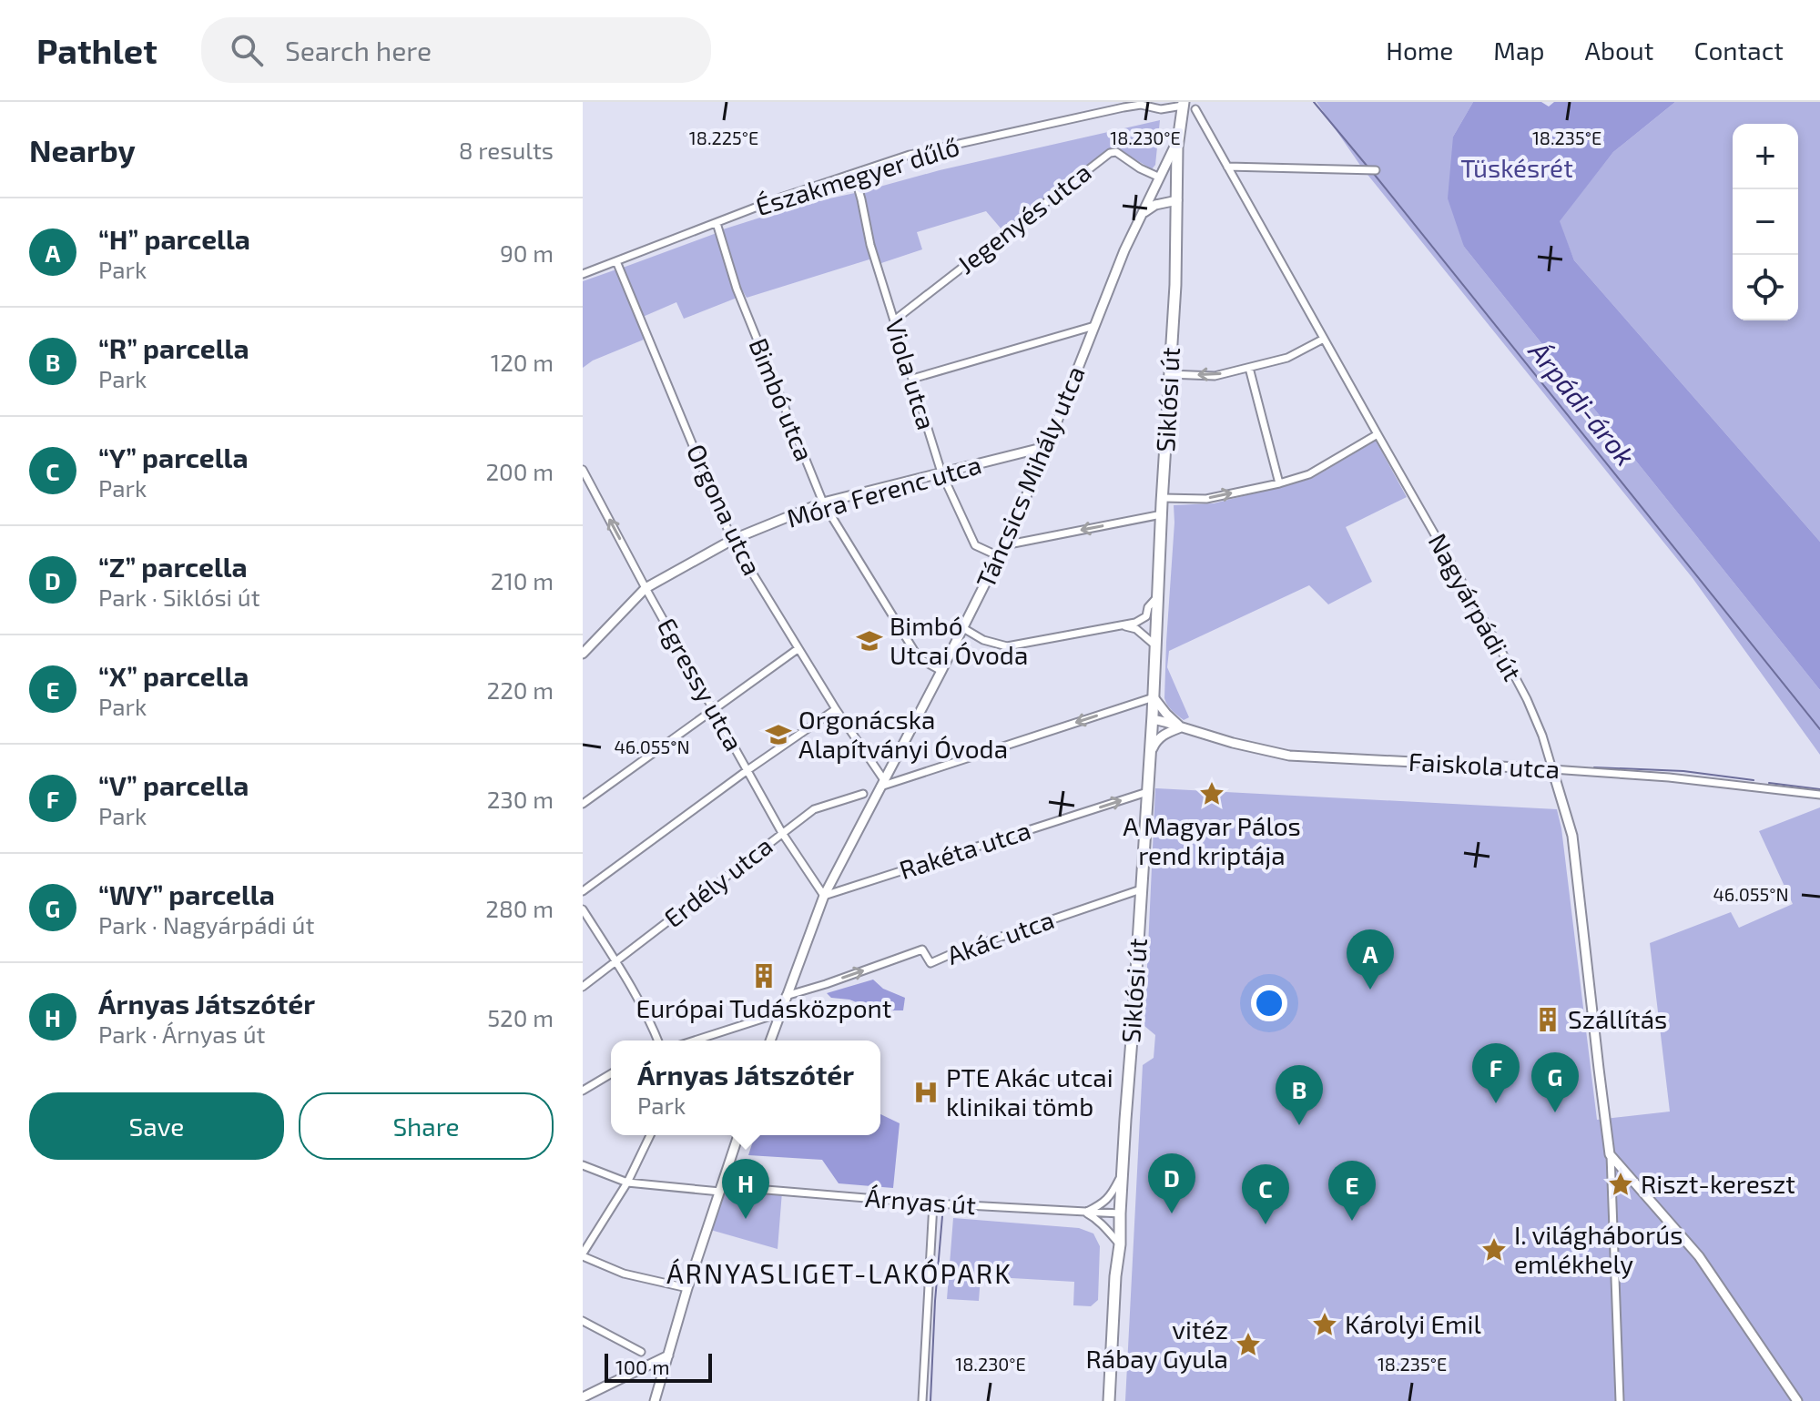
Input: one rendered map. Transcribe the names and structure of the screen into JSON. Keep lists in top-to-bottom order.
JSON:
{
  "streets": {
    "main road": ["Siklósi út"],
    "street": [
      "Északmegyer dűlő",
      "Jegenyés utca",
      "Viola utca",
      "Bimbó utca",
      "Táncsics Mihály utca",
      "Móra Ferenc utca",
      "Orgona utca",
      "Nagyárpádi út",
      "Egressy utca",
      "Faiskola utca",
      "Rakéta utca",
      "Erdély utca",
      "Akác utca",
      "Árnyas út"
    ]
  },
  "crossings": [
    ["Északmegyer dűlő", "Viola utca"],
    ["Északmegyer dűlő", "Bimbó utca"],
    ["Északmegyer dűlő", "Siklósi út"],
    ["Északmegyer dűlő", "Orgona utca"],
    ["Északmegyer dűlő", "Nagyárpádi út"],
    ["Jegenyés utca", "Viola utca"],
    ["Jegenyés utca", "Táncsics Mihály utca"],
    ["Viola utca", "Táncsics Mihály utca"],
    ["Viola utca", "Móra Ferenc utca"],
    ["Bimbó utca", "Táncsics Mihály utca"],
    ["Bimbó utca", "Móra Ferenc utca"],
    ["Siklósi út", "Táncsics Mihály utca"],
    ["Siklósi út", "Nagyárpádi út"],
    ["Siklósi út", "Faiskola utca"],
    ["Siklósi út", "Rakéta utca"],
    ["Siklósi út", "Akác utca"],
    ["Siklósi út", "Árnyas út"],
    ["Táncsics Mihály utca", "Móra Ferenc utca"],
    ["Táncsics Mihály utca", "Orgona utca"],
    ["Táncsics Mihály utca", "Egressy utca"],
    ["Táncsics Mihály utca", "Rakéta utca"],
    ["Táncsics Mihály utca", "Akác utca"],
    ["Móra Ferenc utca", "Orgona utca"],
    ["Móra Ferenc utca", "Egressy utca"],
    ["Nagyárpádi út", "Faiskola utca"],
    ["Egressy utca", "Rakéta utca"],
    ["Egressy utca", "Erdély utca"]
  ],
  "one_way": ["Rakéta utca", "Akác utca"],
  "districts": ["ÁRNYASLIGET-LAKÓPARK"],
  "water": ["Árpádi-árok"],
  "parks": ["Tüskésrét"],
  "places": {
    "school or university": ["Bimbó Utcai Óvoda", "Orgonácska Alapítványi Óvoda"],
    "place": [
      "A Magyar Pálos rend kriptája",
      "Riszt-kereszt",
      "I. világháborús emlékhely",
      "Károlyi Emil",
      "vitéz Rábay Gyula"
    ],
    "building": ["Európai Tudásközpont", "Szállítás"],
    "hospital": ["PTE Akác utcai klinikai tömb"]
  },
  "scale_bar": "100 m",
  "page": {
    "header": "Pathlet",
    "search": "Search here",
    "nav": [
      "Home",
      "Map",
      "About",
      "Contact"
    ],
    "heading": ["Nearby", "8 results"],
    "map_buttons": ["+", "−"],
    "list": [
      {
        "mark": "A",
        "name": "“H” parcella",
        "note": "Park",
        "value": "90 m"
      },
      {
        "mark": "B",
        "name": "“R” parcella",
        "note": "Park",
        "value": "120 m"
      },
      {
        "mark": "C",
        "name": "“Y” parcella",
        "note": "Park",
        "value": "200 m"
      },
      {
        "mark": "D",
        "name": "“Z” parcella",
        "note": "Park · Siklósi út",
        "value": "210 m"
      },
      {
        "mark": "E",
        "name": "“X” parcella",
        "note": "Park",
        "value": "220 m"
      },
      {
        "mark": "F",
        "name": "“V” parcella",
        "note": "Park",
        "value": "230 m"
      },
      {
        "mark": "G",
        "name": "“WY” parcella",
        "note": "Park · Nagyárpádi út",
        "value": "280 m"
      },
      {
        "mark": "H",
        "name": "Árnyas Játszótér",
        "note": "Park · Árnyas út",
        "value": "520 m"
      }
    ],
    "pins": [
      "A",
      "F",
      "G",
      "B",
      "D",
      "H",
      "E",
      "C"
    ],
    "popup": ["Árnyas Játszótér", "Park"],
    "buttons": ["Save", "Share"],
    "scale": "100 m"
  },
  "coordinates": [
    "18.225°E",
    "18.230°E",
    "18.235°E",
    "46.055°N"
  ]
}
